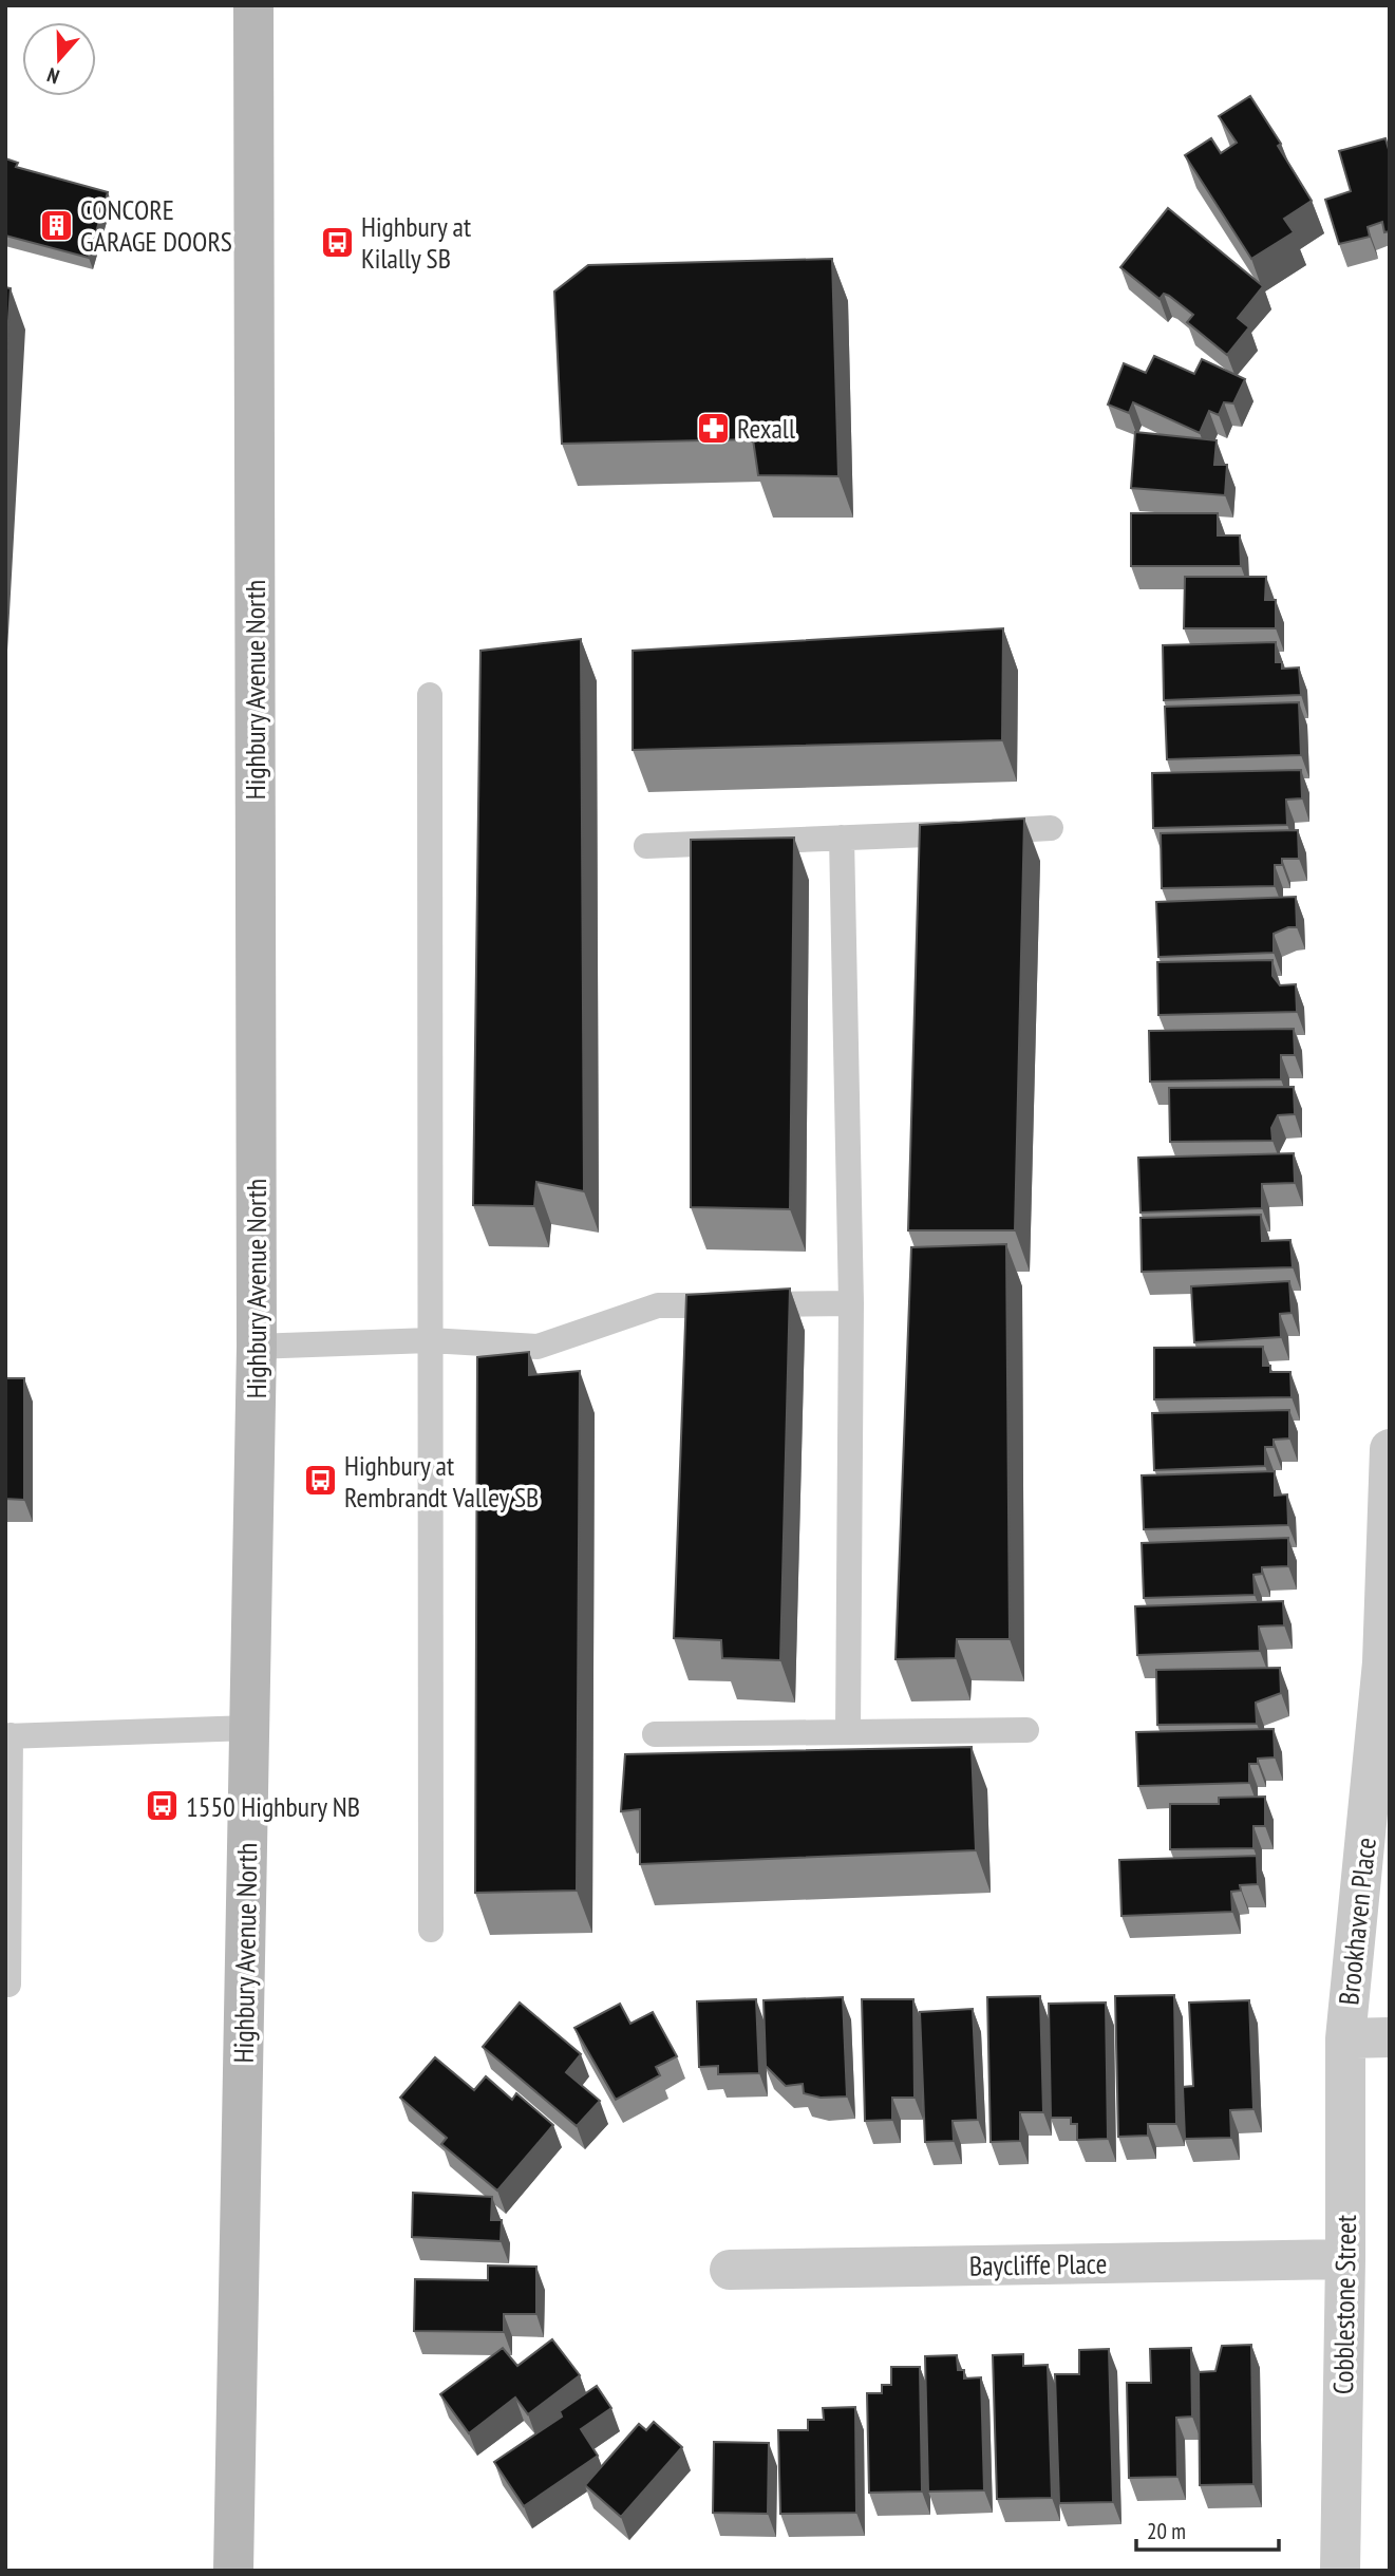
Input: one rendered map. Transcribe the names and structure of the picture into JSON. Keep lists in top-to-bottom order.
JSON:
{
  "streets": {
    "main road": ["Highbury Avenue North"],
    "street": ["Brookhaven Place", "Baycliffe Place", "Cobblestone Street"]
  },
  "crossings": [
    ["Brookhaven Place", "Cobblestone Street"],
    ["Baycliffe Place", "Cobblestone Street"]
  ],
  "places": {
    "building": ["CONCORE GARAGE DOORS"],
    "bus stop": ["Highbury at Kilally SB", "Highbury at Rembrandt Valley SB", "1550 Highbury NB"],
    "pharmacy": ["Rexall"]
  },
  "scale_bar": "20 m",
  "north": "bottom"
}
